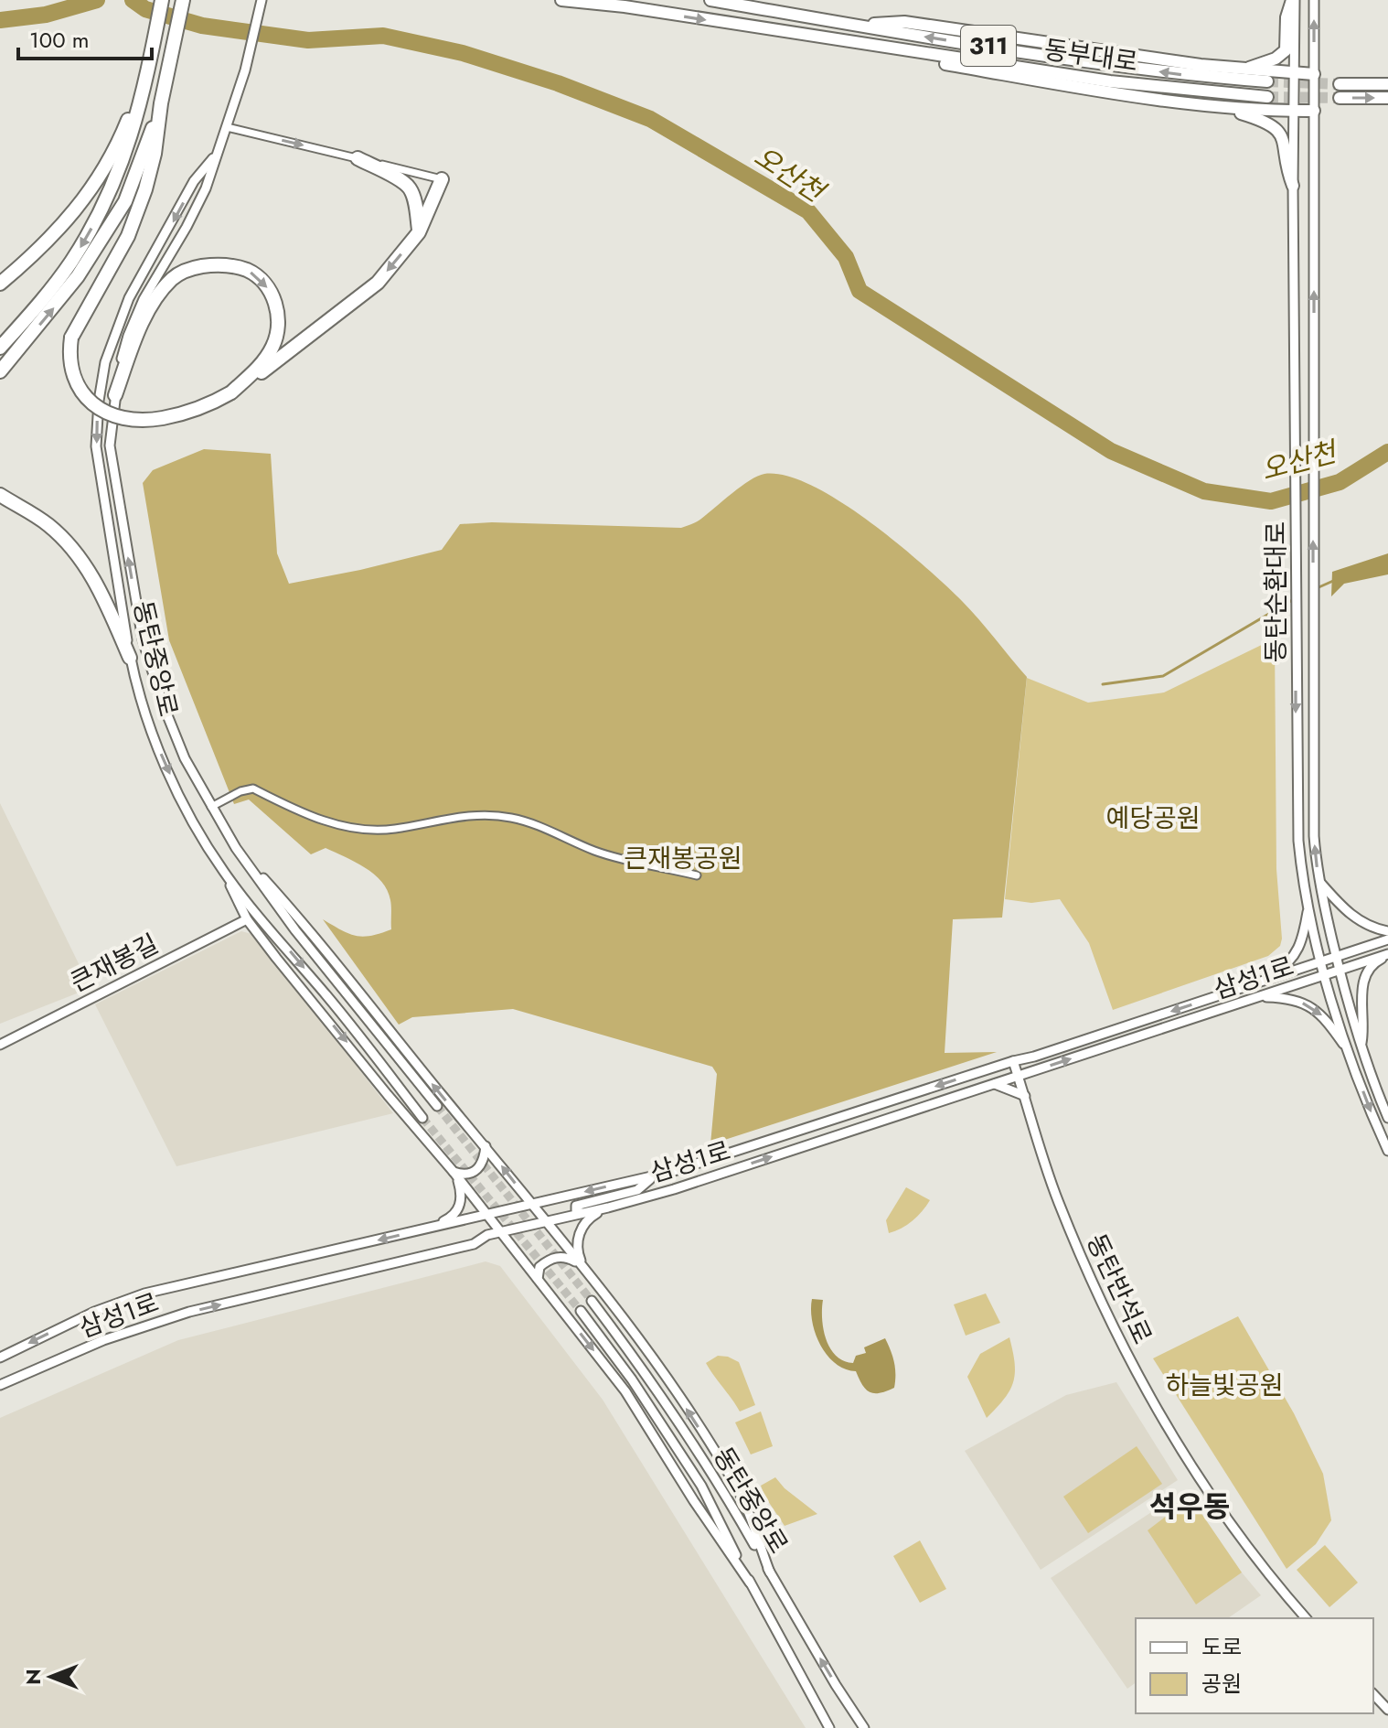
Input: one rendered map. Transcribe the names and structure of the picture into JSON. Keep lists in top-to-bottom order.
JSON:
{
  "streets": {
    "highway": ["311", "동부대로"],
    "street": [
      "동탄순환대로",
      "동탄중앙로",
      "큰재봉길",
      "삼성1로",
      "동탄반석로"
    ]
  },
  "crossings": [
    ["동탄순환대로", "삼성1로"],
    ["삼성1로", "동탄반석로"]
  ],
  "districts": ["석우동"],
  "water": ["오산천"],
  "parks": ["예당공원", "큰재봉공원", "하늘빛공원"],
  "legend": ["도로", "공원"],
  "scale_bar": "100 m",
  "north": "left"
}
